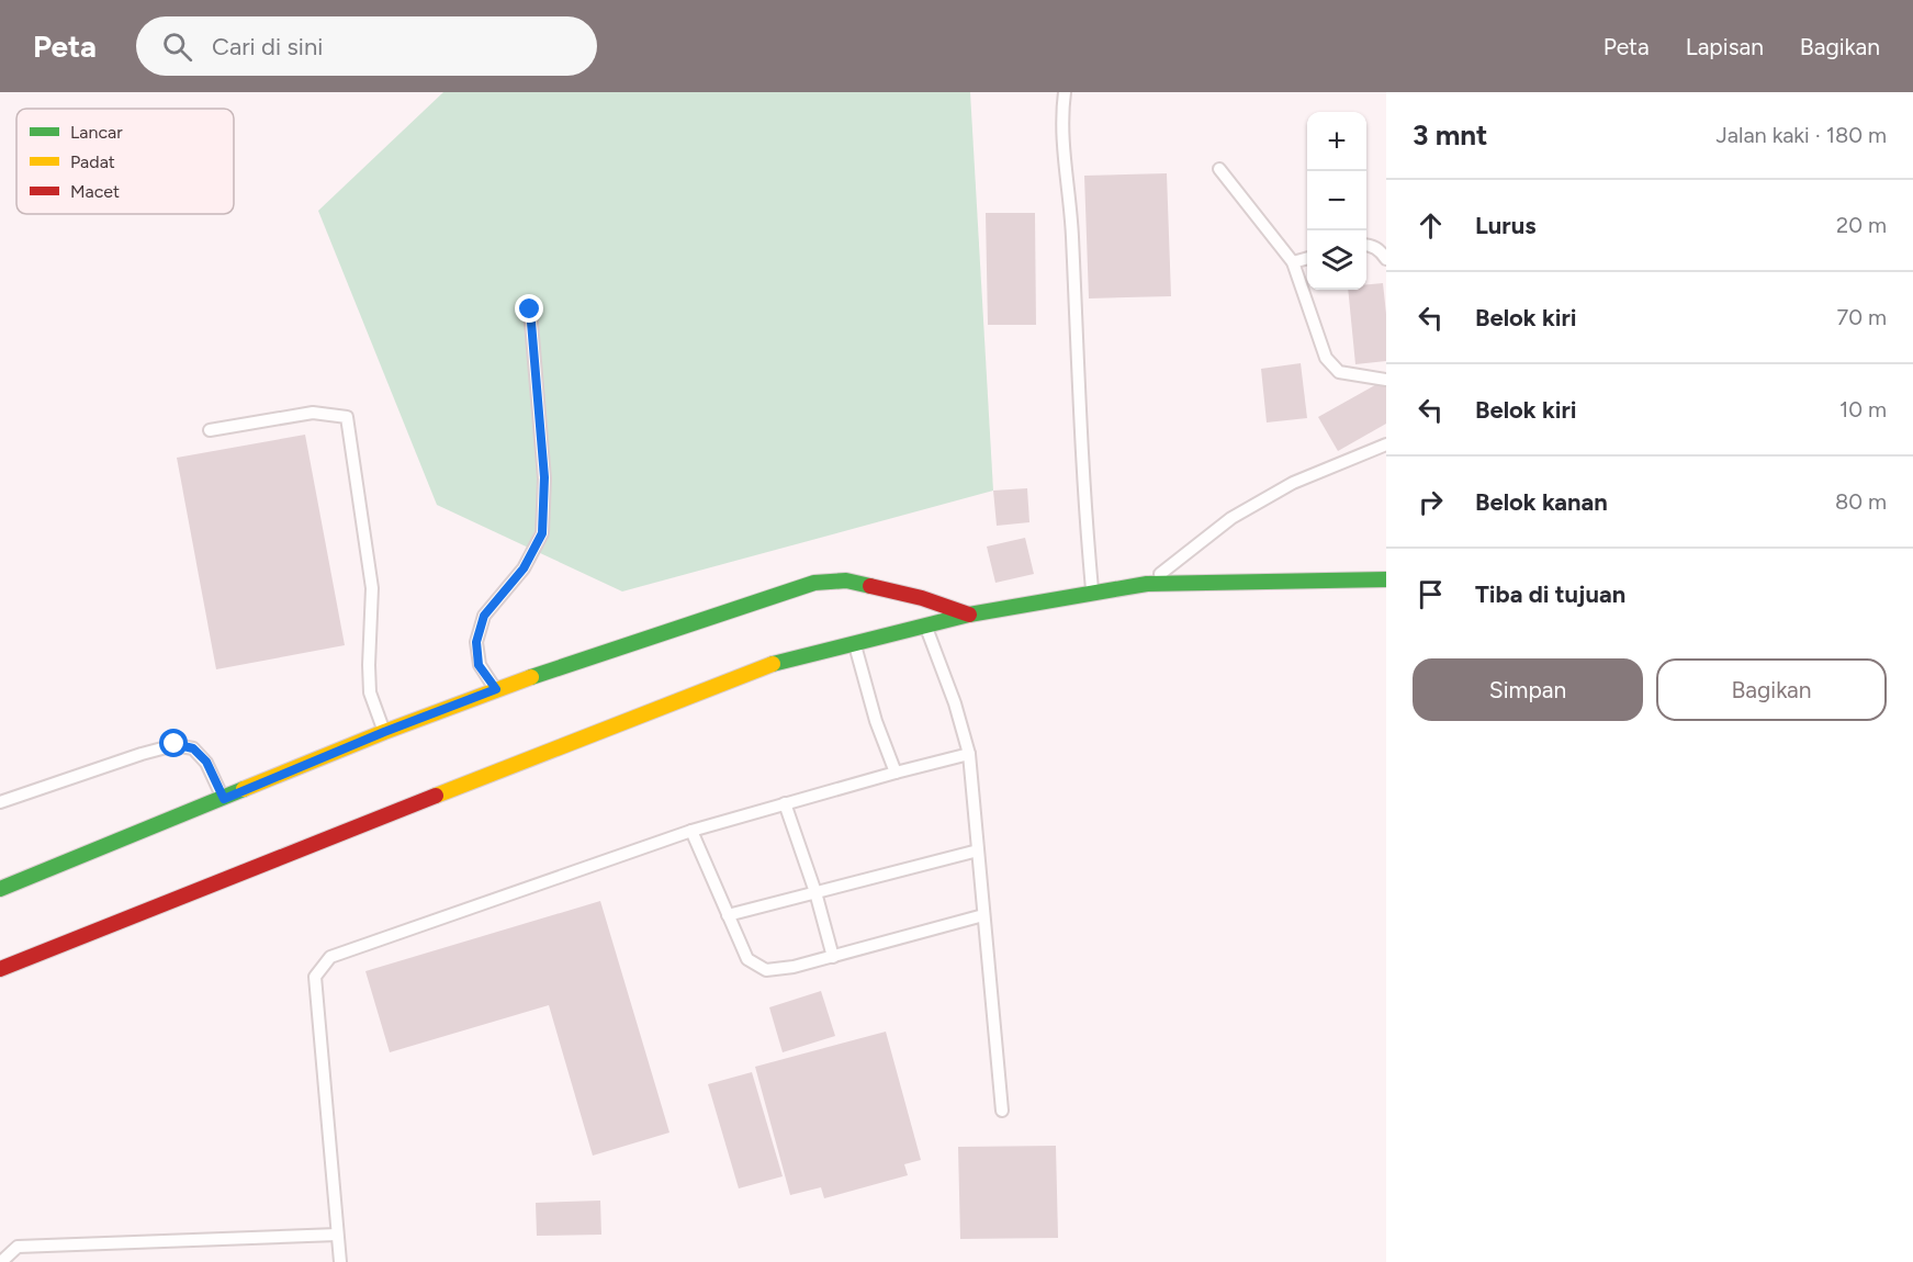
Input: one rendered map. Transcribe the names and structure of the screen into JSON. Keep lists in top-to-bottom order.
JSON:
{
  "legend": ["Lancar", "Padat", "Macet"],
  "page": {
    "header": "Peta",
    "search": "Cari di sini",
    "nav": ["Peta", "Lapisan", "Bagikan"],
    "heading": ["3 mnt", "Jalan kaki · 180 m"],
    "map_buttons": ["+", "−"],
    "list": [
      ["Lurus", "20 m"],
      ["Belok kiri", "70 m"],
      ["Belok kiri", "10 m"],
      ["Belok kanan", "80 m"],
      "Tiba di tujuan"
    ],
    "buttons": ["Simpan", "Bagikan"]
  }
}
